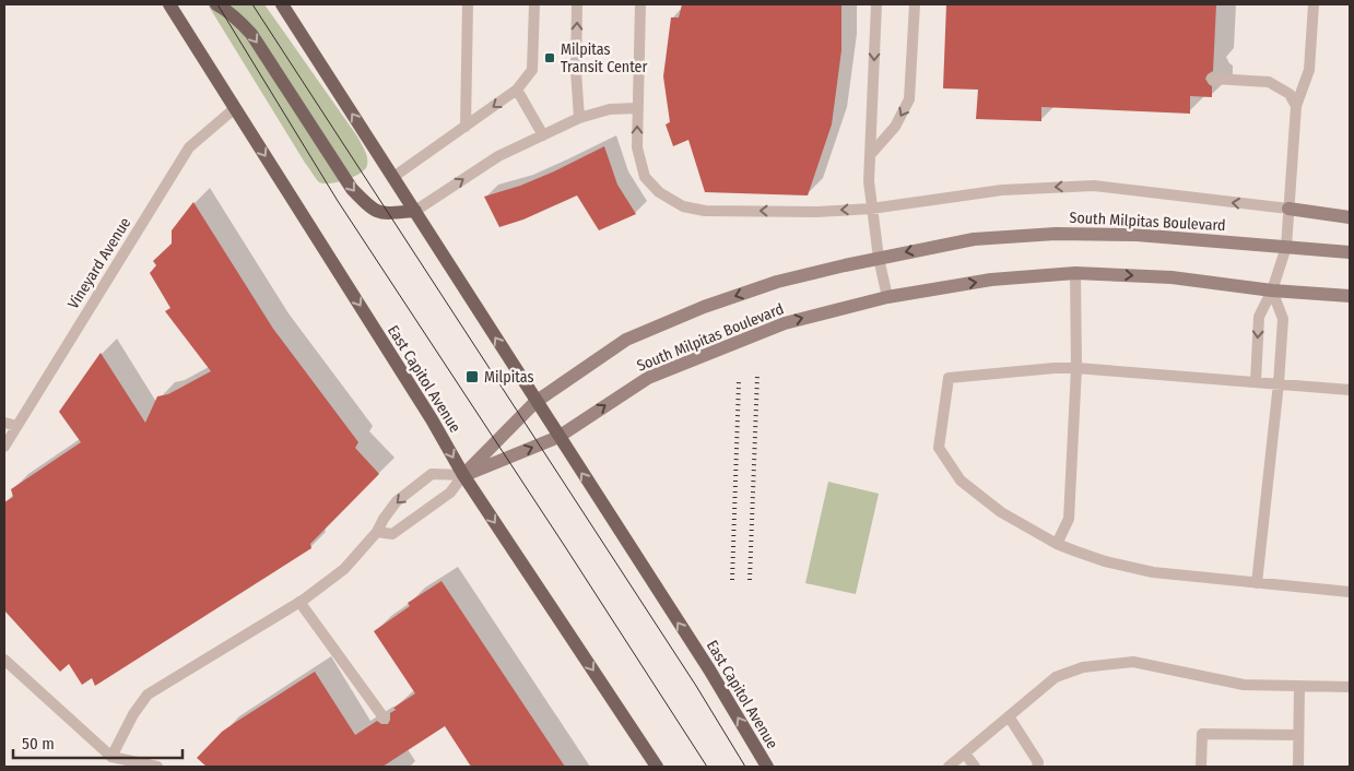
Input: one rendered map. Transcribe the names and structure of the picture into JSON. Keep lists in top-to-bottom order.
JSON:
{
  "streets": {
    "main road": ["East Capitol Avenue"],
    "street": ["South Milpitas Boulevard"],
    "lane": ["Vineyard Avenue"]
  },
  "crossings": [
    ["South Milpitas Boulevard", "East Capitol Avenue"],
    ["Vineyard Avenue", "East Capitol Avenue"]
  ],
  "places": {
    "transit": ["Milpitas Transit Center", "Milpitas"]
  },
  "scale_bar": "50 m"
}
